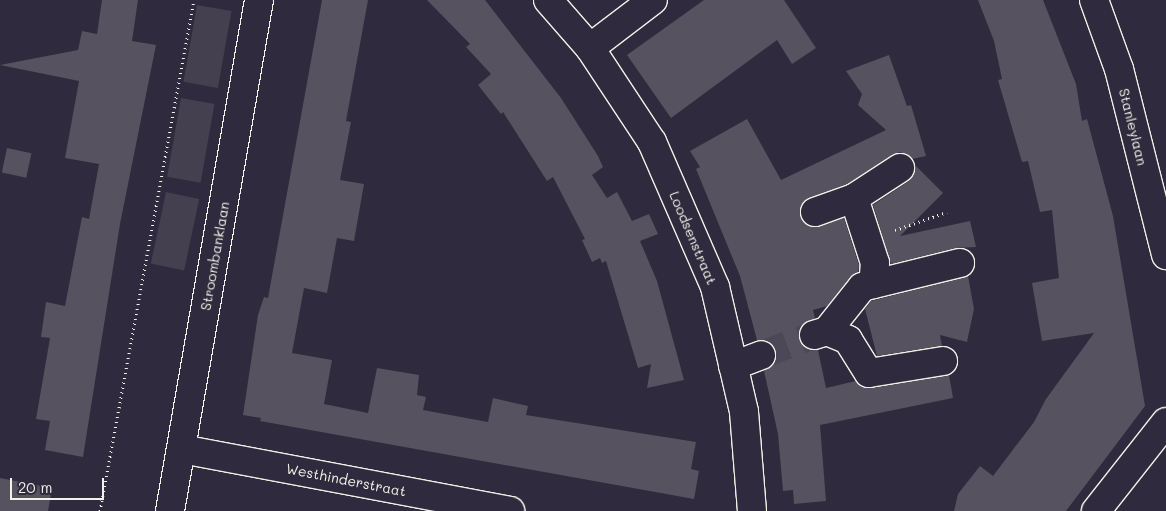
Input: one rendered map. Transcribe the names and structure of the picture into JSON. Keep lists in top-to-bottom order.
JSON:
{
  "streets": {
    "street": [
      "Stanleylaan",
      "Loodsenstraat",
      "Stroombanklaan",
      "Westhinderstraat"
    ]
  },
  "crossings": [
    ["Stroombanklaan", "Westhinderstraat"]
  ],
  "scale_bar": "20 m"
}
